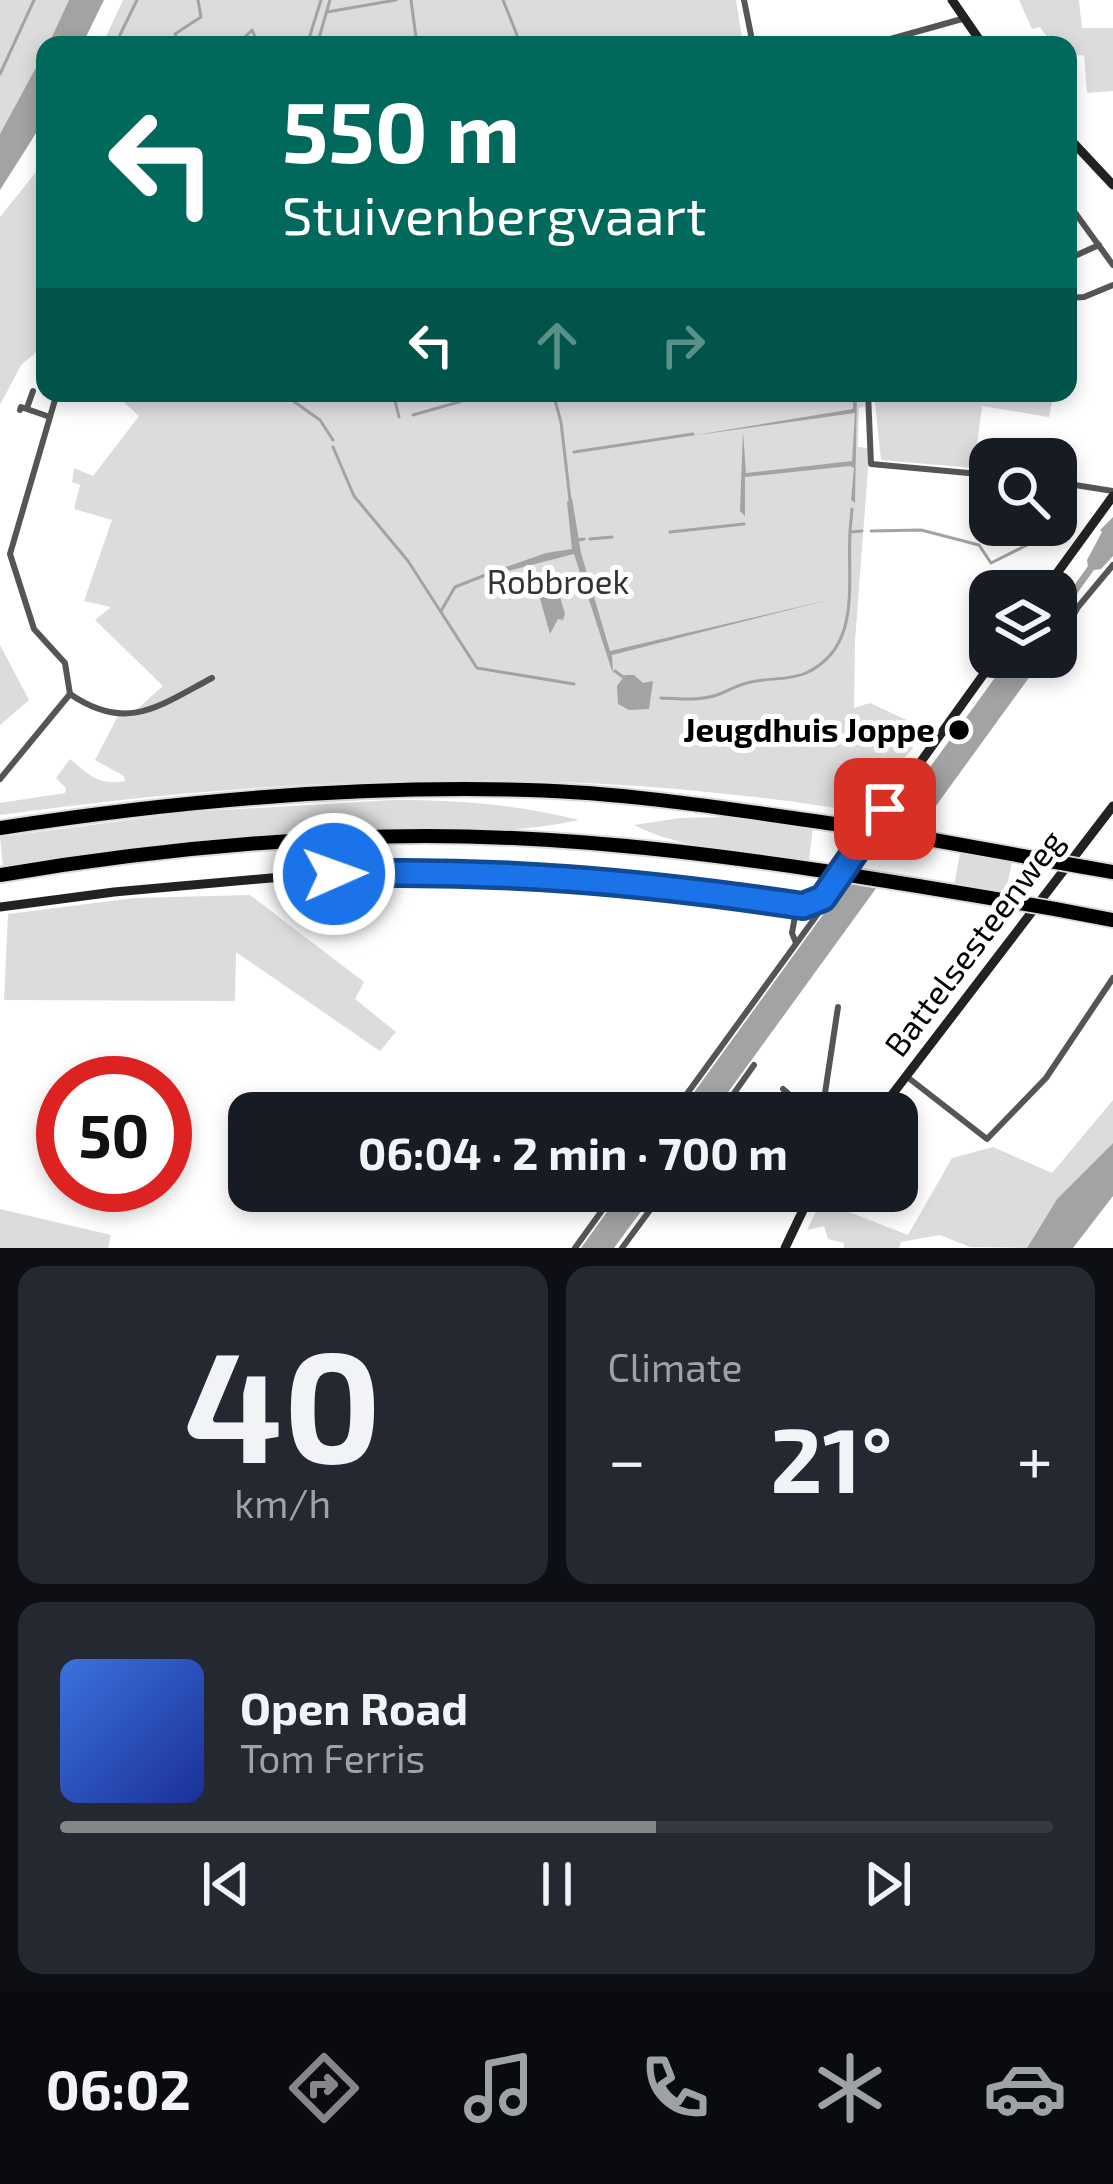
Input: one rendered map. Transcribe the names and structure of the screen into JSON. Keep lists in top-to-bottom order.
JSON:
{
  "streets": {
    "main road": ["Battelsesteenweg"]
  },
  "parks": ["Robbroek"],
  "places": ["Jeugdhuis Joppe"],
  "page": {
    "turn": ["550 m", "Stuivenbergvaart"],
    "limit": "50",
    "trip": "06:04 · 2 min · 700 m",
    "tile": [
      ["40", "km/h"],
      "Climate"
    ],
    "heat": ["−", "21°", "+"],
    "song": ["Open Road", "Tom Ferris"],
    "tabs": "06:02"
  }
}
